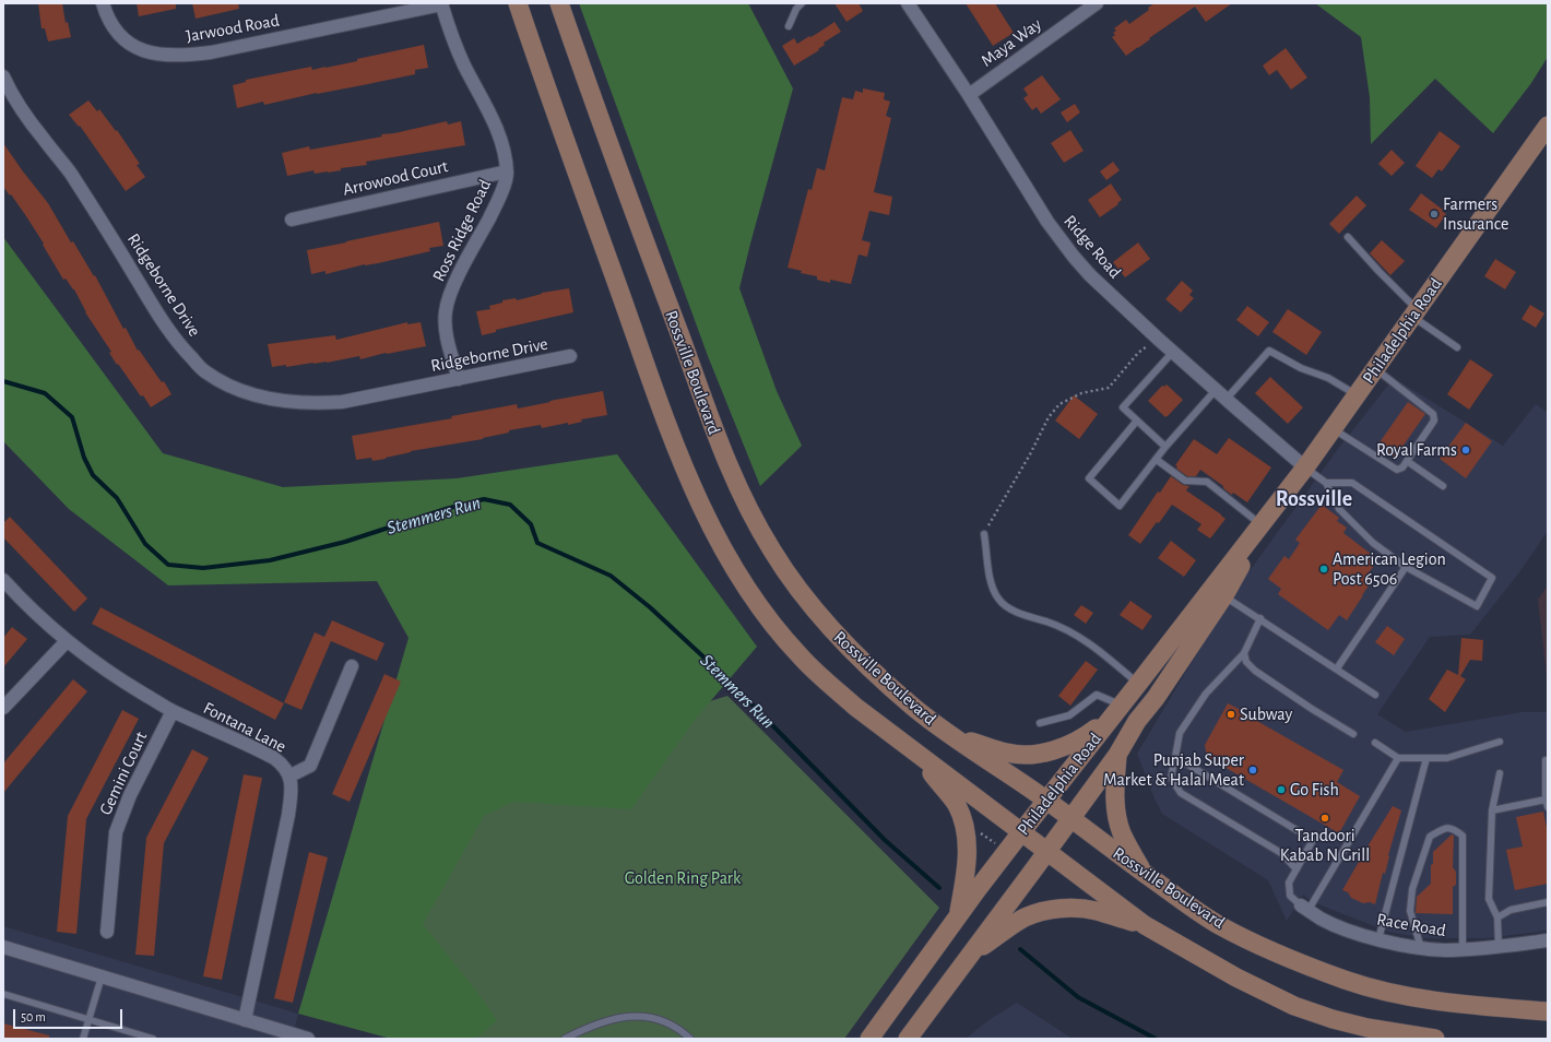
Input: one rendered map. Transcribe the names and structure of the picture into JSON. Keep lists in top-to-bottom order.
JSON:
{
  "streets": {
    "main road": ["Philadelphia Road", "Rossville Boulevard"],
    "street": [
      "Jarwood Road",
      "Maya Way",
      "Arrowood Court",
      "Ross Ridge Road",
      "Ridge Road",
      "Ridgeborne Drive",
      "Fontana Lane",
      "Gemini Court",
      "Race Road"
    ]
  },
  "crossings": [
    ["Jarwood Road", "Ross Ridge Road"],
    ["Maya Way", "Ridge Road"],
    ["Arrowood Court", "Ross Ridge Road"],
    ["Ross Ridge Road", "Ridgeborne Drive"],
    ["Ridge Road", "Philadelphia Road"],
    ["Philadelphia Road", "Rossville Boulevard"],
    ["Fontana Lane", "Gemini Court"]
  ],
  "districts": ["Rossville"],
  "water": ["Stemmers Run"],
  "parks": ["Golden Ring Park"],
  "places": [
    "Farmers Insurance",
    "Royal Farms",
    "American Legion Post 6506",
    "Subway",
    "Punjab Super Market & Halal Meat",
    "Go Fish",
    "Tandoori Kabab N Grill"
  ],
  "scale_bar": "50 m"
}
